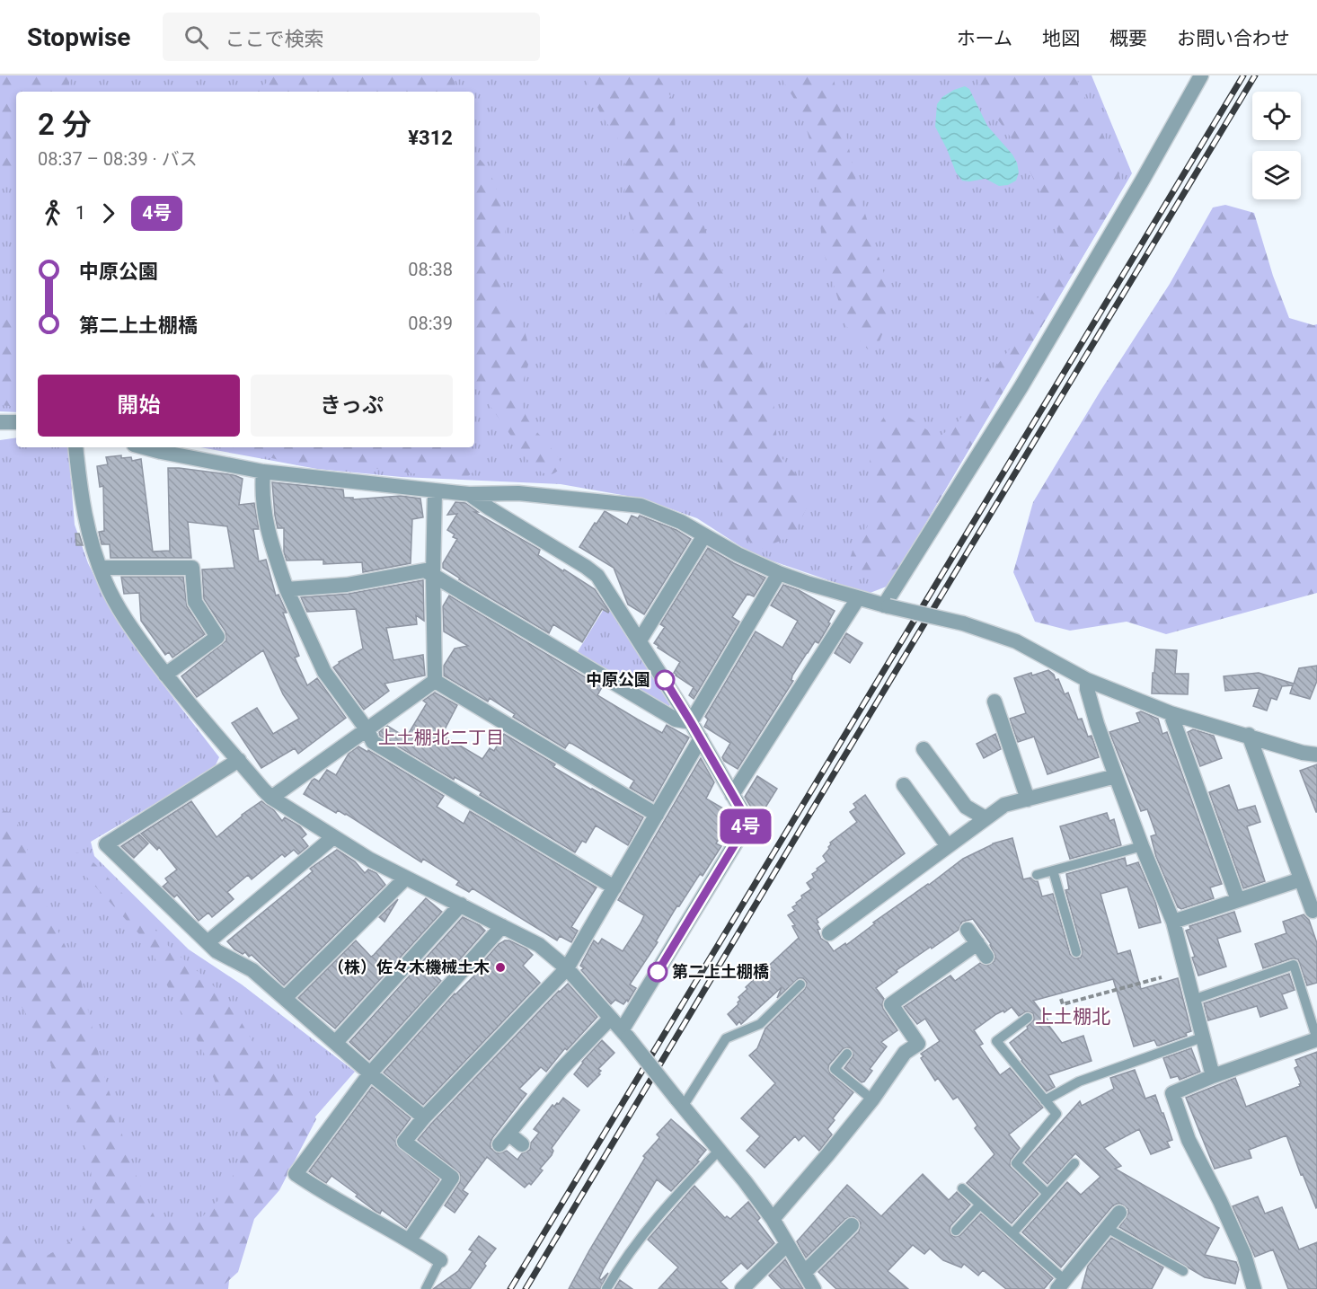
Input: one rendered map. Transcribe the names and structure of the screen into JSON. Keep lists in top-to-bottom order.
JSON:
{
  "districts": ["上土棚北二丁目", "上土棚北"],
  "places": ["中原公園", "（株）佐々木機械土木", "第二上土棚橋"],
  "lines": ["bus line 4号"],
  "page": {
    "header": "Stopwise",
    "search": "ここで検索",
    "nav": [
      "ホーム",
      "地図",
      "概要",
      "お問い合わせ"
    ],
    "on_map": "4号",
    "heading": ["2 分", "08:37 – 08:39 · バス", "¥312"],
    "legs": ["1", "4号"],
    "list": [
      {
        "name": "中原公園",
        "value": "08:38"
      },
      {
        "name": "第二上土棚橋",
        "value": "08:39"
      }
    ],
    "buttons": ["開始", "きっぷ"]
  }
}
